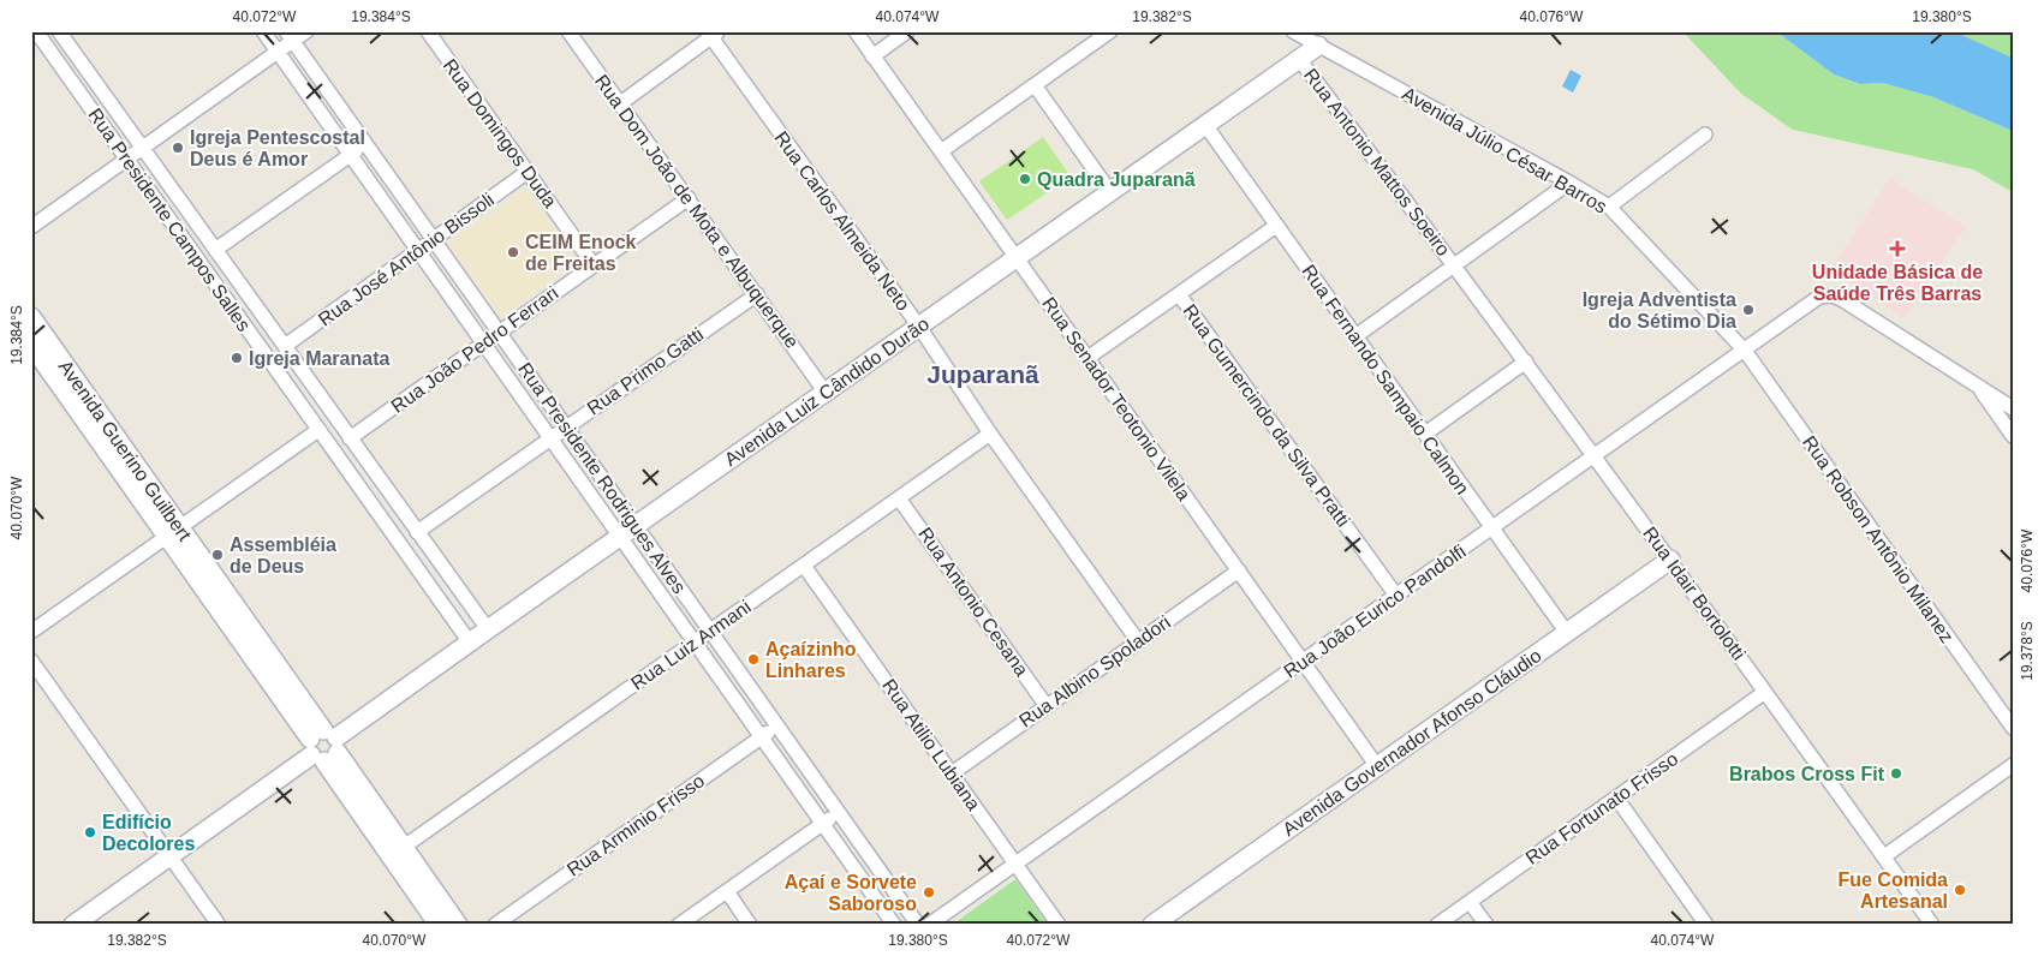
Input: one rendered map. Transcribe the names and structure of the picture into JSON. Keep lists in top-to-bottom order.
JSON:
{
  "streets": {
    "street": [
      "Rua Domingos Duda",
      "Avenida Júlio César Barros",
      "Rua Antonio Mattos Soeiro",
      "Rua Dom João de Mota e Albuquerque",
      "Rua Presidente Campos Salles",
      "Rua Carlos Almeida Neto",
      "Rua José Antônio Bissoli",
      "Rua João Pedro Ferrari",
      "Rua Primo Gatti",
      "Rua Fernando Sampaio Calmon",
      "Avenida Luiz Cândido Durão",
      "Rua Senador Teotonio Vilela",
      "Rua Gumercindo da Silva Pratti",
      "Avenida Guerino Guilbert",
      "Rua Presidente Rodrigues Alves",
      "Rua Robson Antônio Milanez",
      "Rua Idair Bortolotti",
      "Rua Antonio Cesana",
      "Rua João Eurico Pandolfi",
      "Rua Luiz Armani",
      "Rua Albino Spoladori",
      "Avenida Governador Afonso Cláudio",
      "Rua Atilio Lubiana",
      "Rua Fortunato Frisso",
      "Rua Arminio Frisso"
    ]
  },
  "crossings": [
    ["Rua Domingos Duda", "Rua José Antônio Bissoli"],
    ["Rua Domingos Duda", "Rua João Pedro Ferrari"],
    ["Avenida Júlio César Barros", "Avenida Luiz Cândido Durão"],
    ["Avenida Júlio César Barros", "Rua Robson Antônio Milanez"],
    ["Avenida Júlio César Barros", "Rua João Eurico Pandolfi"],
    ["Rua Antonio Mattos Soeiro", "Avenida Luiz Cândido Durão"],
    ["Rua Antonio Mattos Soeiro", "Rua Idair Bortolotti"],
    ["Rua Dom João de Mota e Albuquerque", "Rua João Pedro Ferrari"],
    ["Rua Dom João de Mota e Albuquerque", "Rua Primo Gatti"],
    ["Rua Dom João de Mota e Albuquerque", "Avenida Luiz Cândido Durão"],
    ["Rua Presidente Campos Salles", "Rua José Antônio Bissoli"],
    ["Rua Presidente Campos Salles", "Rua João Pedro Ferrari"],
    ["Rua Presidente Campos Salles", "Rua Primo Gatti"],
    ["Rua Presidente Campos Salles", "Avenida Luiz Cândido Durão"],
    ["Rua Carlos Almeida Neto", "Avenida Luiz Cândido Durão"],
    ["Rua Carlos Almeida Neto", "Rua Luiz Armani"],
    ["Rua Carlos Almeida Neto", "Rua Albino Spoladori"],
    ["Rua José Antônio Bissoli", "Rua Presidente Rodrigues Alves"],
    ["Rua João Pedro Ferrari", "Rua Presidente Rodrigues Alves"],
    ["Rua Primo Gatti", "Rua Presidente Rodrigues Alves"],
    ["Rua Fernando Sampaio Calmon", "Avenida Luiz Cândido Durão"],
    ["Rua Fernando Sampaio Calmon", "Rua João Eurico Pandolfi"],
    ["Rua Fernando Sampaio Calmon", "Avenida Governador Afonso Cláudio"],
    ["Avenida Luiz Cândido Durão", "Rua Senador Teotonio Vilela"],
    ["Avenida Luiz Cândido Durão", "Avenida Guerino Guilbert"],
    ["Avenida Luiz Cândido Durão", "Rua Presidente Rodrigues Alves"],
    ["Rua Senador Teotonio Vilela", "Rua João Eurico Pandolfi"],
    ["Rua Senador Teotonio Vilela", "Rua Albino Spoladori"],
    ["Rua Senador Teotonio Vilela", "Avenida Governador Afonso Cláudio"],
    ["Rua Gumercindo da Silva Pratti", "Rua João Eurico Pandolfi"],
    ["Avenida Guerino Guilbert", "Rua Luiz Armani"],
    ["Rua Presidente Rodrigues Alves", "Rua Luiz Armani"],
    ["Rua Presidente Rodrigues Alves", "Rua Arminio Frisso"],
    ["Rua Robson Antônio Milanez", "Rua João Eurico Pandolfi"],
    ["Rua Idair Bortolotti", "Rua João Eurico Pandolfi"],
    ["Rua Idair Bortolotti", "Avenida Governador Afonso Cláudio"],
    ["Rua Idair Bortolotti", "Rua Fortunato Frisso"],
    ["Rua Antonio Cesana", "Rua Luiz Armani"],
    ["Rua Antonio Cesana", "Rua Albino Spoladori"],
    ["Rua João Eurico Pandolfi", "Rua Atilio Lubiana"],
    ["Rua Luiz Armani", "Rua Atilio Lubiana"],
    ["Rua Albino Spoladori", "Rua Atilio Lubiana"]
  ],
  "districts": ["Juparanã"],
  "places": {
    "other": [
      "Igreja Pentescostal Deus é Amor",
      "Quadra Juparanã",
      "CEIM Enock de Freitas",
      "Igreja Adventista do Sétimo Dia",
      "Igreja Maranata",
      "Assembléia de Deus",
      "Açaízinho Linhares",
      "Brabos Cross Fit",
      "Edifício Decolores",
      "Fue Comida Artesanal",
      "Açaí e Sorvete Saboroso"
    ],
    "health": ["Unidade Básica de Saúde Três Barras"]
  },
  "coordinates": [
    "40.072°W",
    "19.384°S",
    "40.074°W",
    "19.382°S",
    "40.076°W",
    "19.380°S",
    "40.070°W",
    "19.378°S"
  ]
}
